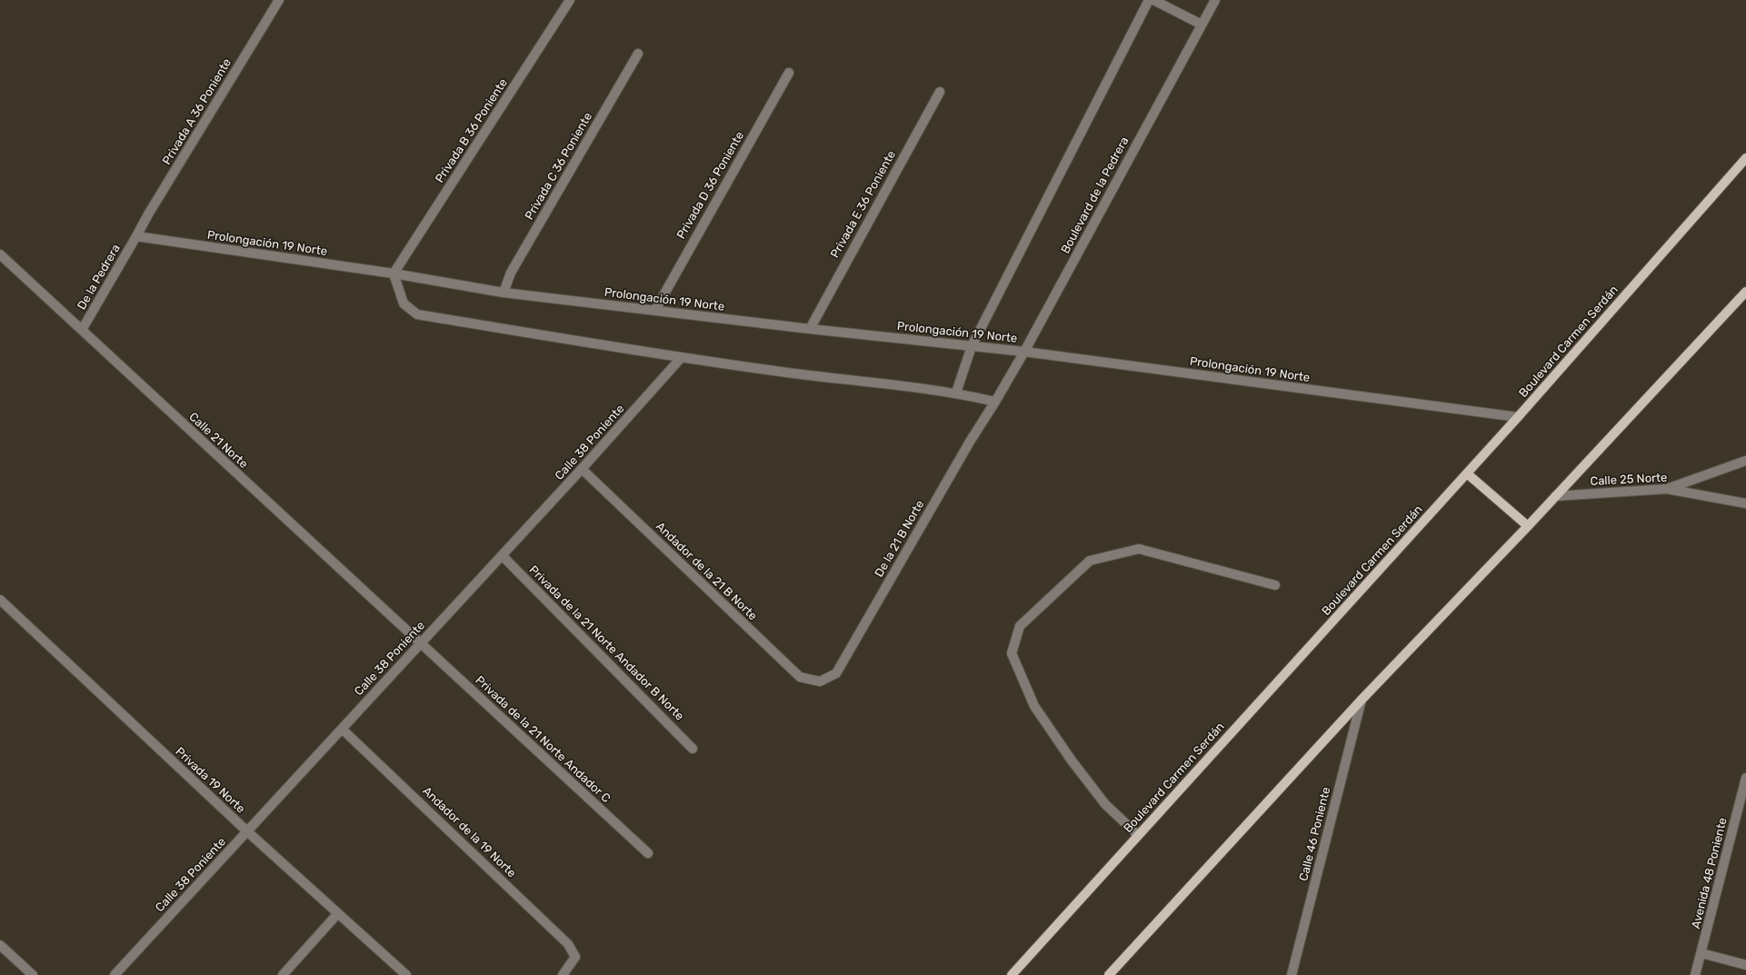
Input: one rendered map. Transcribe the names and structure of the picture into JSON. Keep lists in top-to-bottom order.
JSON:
{
  "streets": {
    "main road": ["Boulevard Carmen Serdán"],
    "street": [
      "Privada A 36 Poniente",
      "Privada B 36 Poniente",
      "Privada C 36 Poniente",
      "Privada D 36 Poniente",
      "Boulevard de la Pedrera",
      "Privada E 36 Poniente",
      "Prolongación 19 Norte",
      "De la Pedrera",
      "Calle 21 Norte",
      "Calle 38 Poniente",
      "Calle 25 Norte",
      "De la 21 B Norte",
      "Andador de la 21 B Norte",
      "Privada de la 21 Norte Andador B Norte",
      "Privada de la 21 Norte Andador C",
      "Privada 19 Norte",
      "Andador de la 19 Norte",
      "Calle 46 Poniente",
      "Avenida 48 Poniente"
    ]
  },
  "crossings": [
    ["Privada A 36 Poniente", "Prolongación 19 Norte"],
    ["Privada A 36 Poniente", "De la Pedrera"],
    ["Privada B 36 Poniente", "Prolongación 19 Norte"],
    ["Privada C 36 Poniente", "Prolongación 19 Norte"],
    ["Privada D 36 Poniente", "Prolongación 19 Norte"],
    ["Boulevard de la Pedrera", "Prolongación 19 Norte"],
    ["Boulevard de la Pedrera", "De la 21 B Norte"],
    ["Privada E 36 Poniente", "Prolongación 19 Norte"],
    ["Prolongación 19 Norte", "De la Pedrera"],
    ["Prolongación 19 Norte", "Boulevard Carmen Serdán"],
    ["De la Pedrera", "Calle 21 Norte"],
    ["Calle 21 Norte", "Calle 38 Poniente"],
    ["Calle 21 Norte", "Privada de la 21 Norte Andador C"],
    ["Calle 38 Poniente", "Andador de la 21 B Norte"],
    ["Calle 38 Poniente", "Privada de la 21 Norte Andador B Norte"],
    ["Calle 38 Poniente", "Privada de la 21 Norte Andador C"],
    ["Calle 38 Poniente", "Privada 19 Norte"],
    ["Calle 38 Poniente", "Andador de la 19 Norte"],
    ["De la 21 B Norte", "Andador de la 21 B Norte"]
  ]
}
